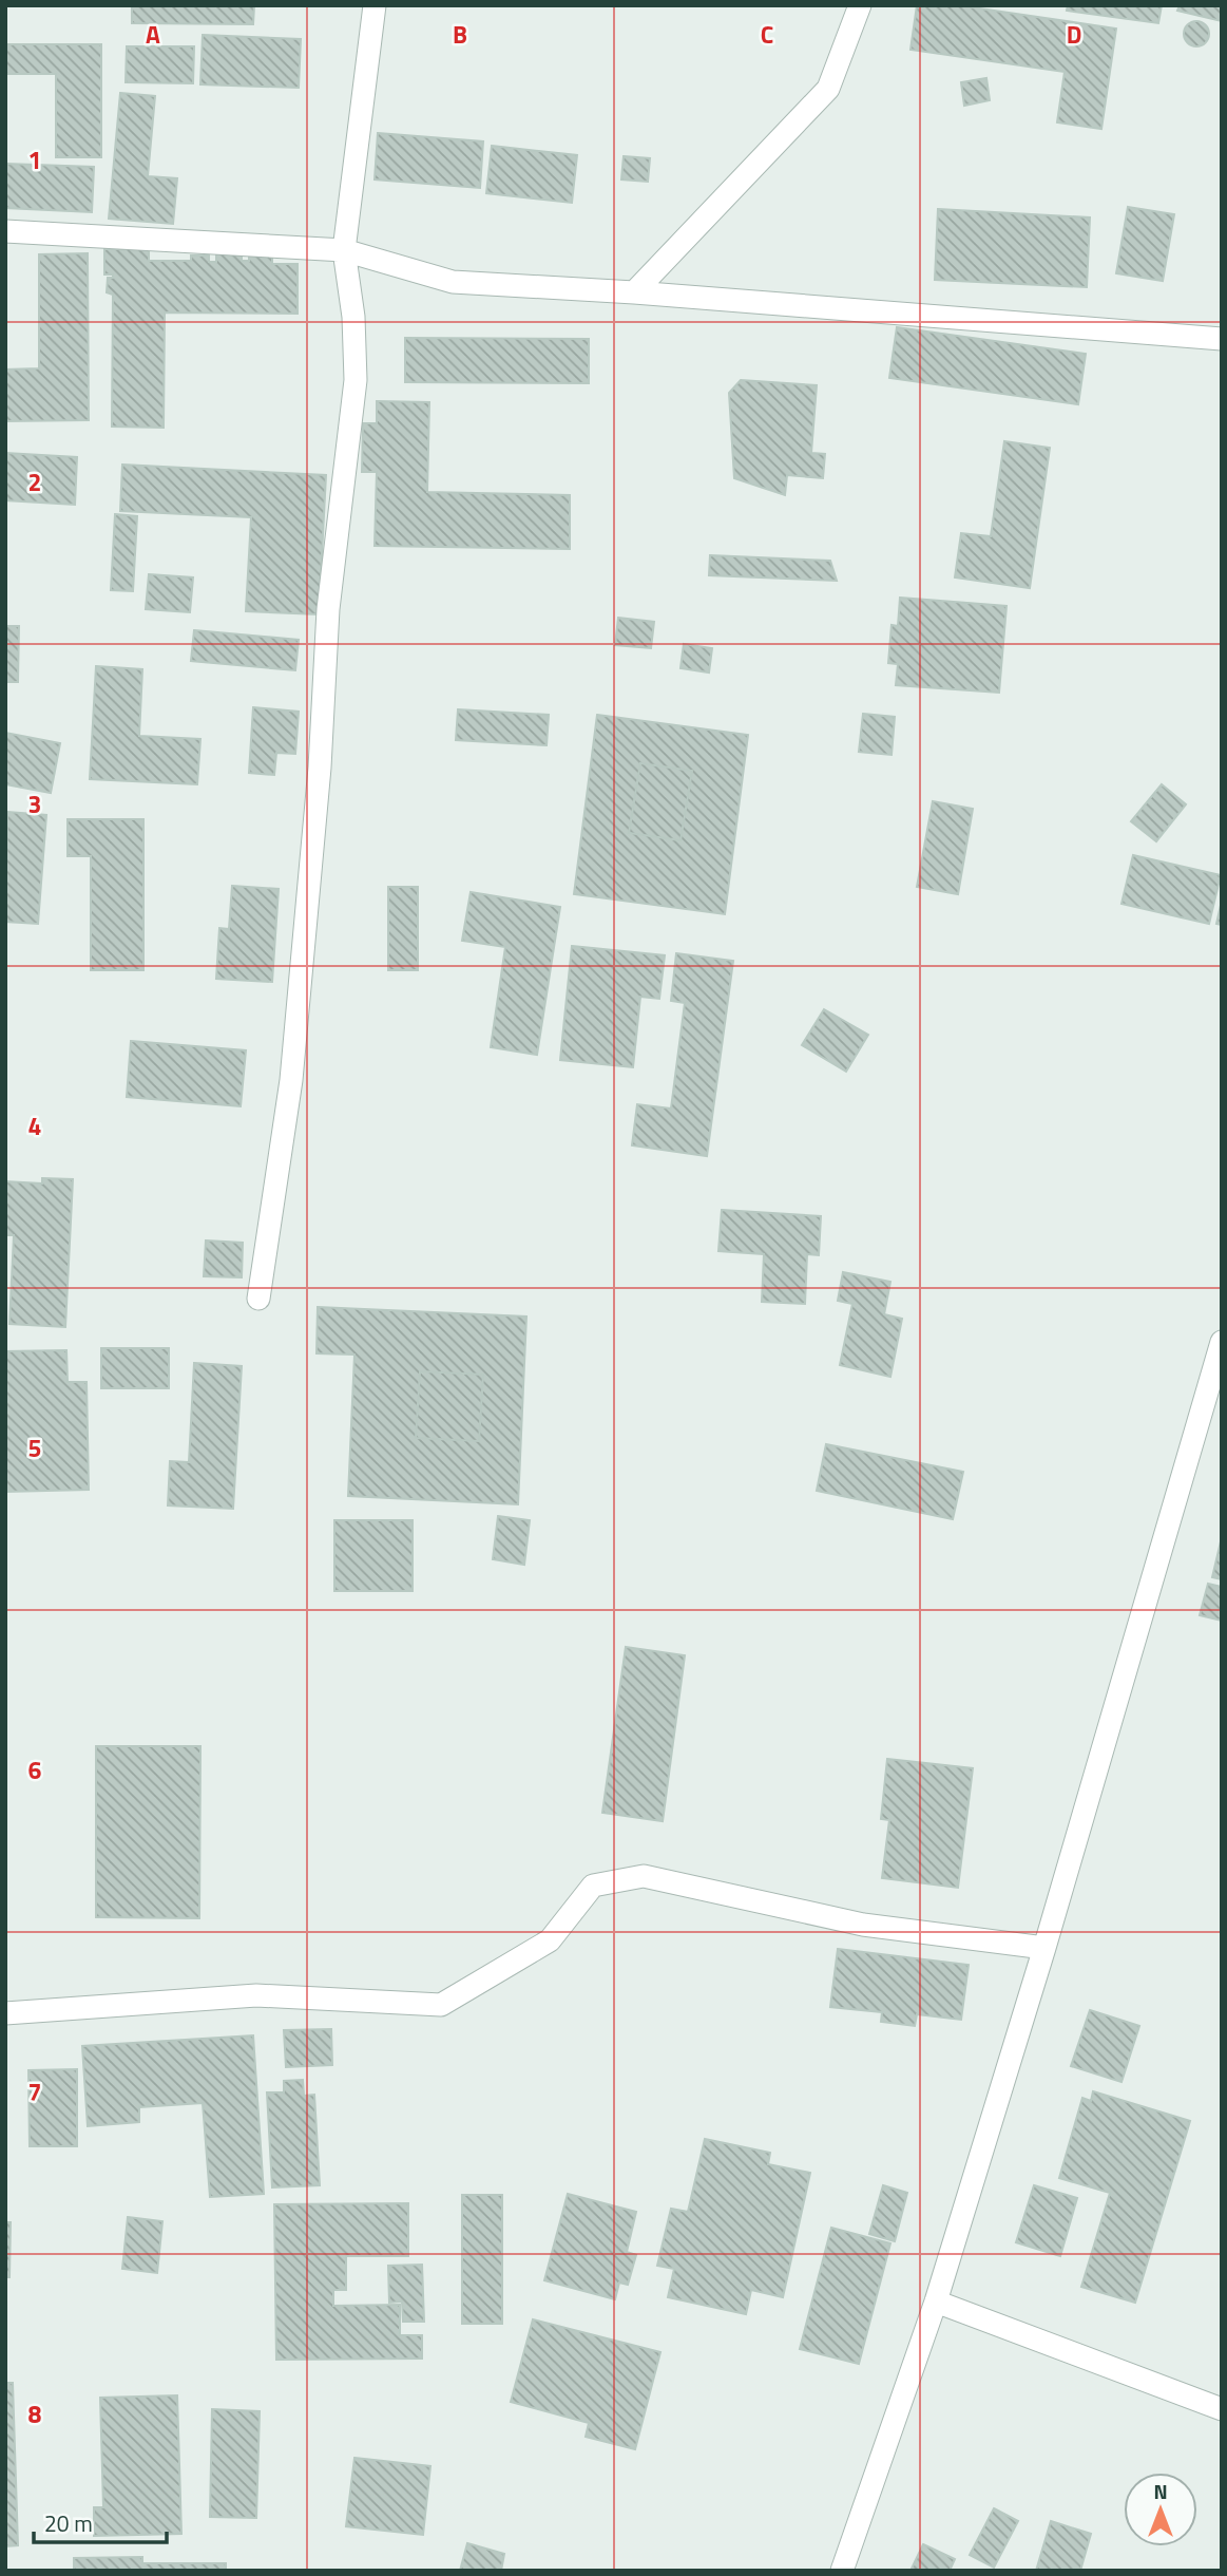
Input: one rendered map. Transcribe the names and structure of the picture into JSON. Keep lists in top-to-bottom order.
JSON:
{
  "scale_bar": "20 m",
  "north": "top",
  "grid": {
    "columns": [
      "A",
      "B",
      "C",
      "D"
    ],
    "rows": [
      "1",
      "2",
      "3",
      "4",
      "5",
      "6",
      "7",
      "8"
    ]
  }
}
